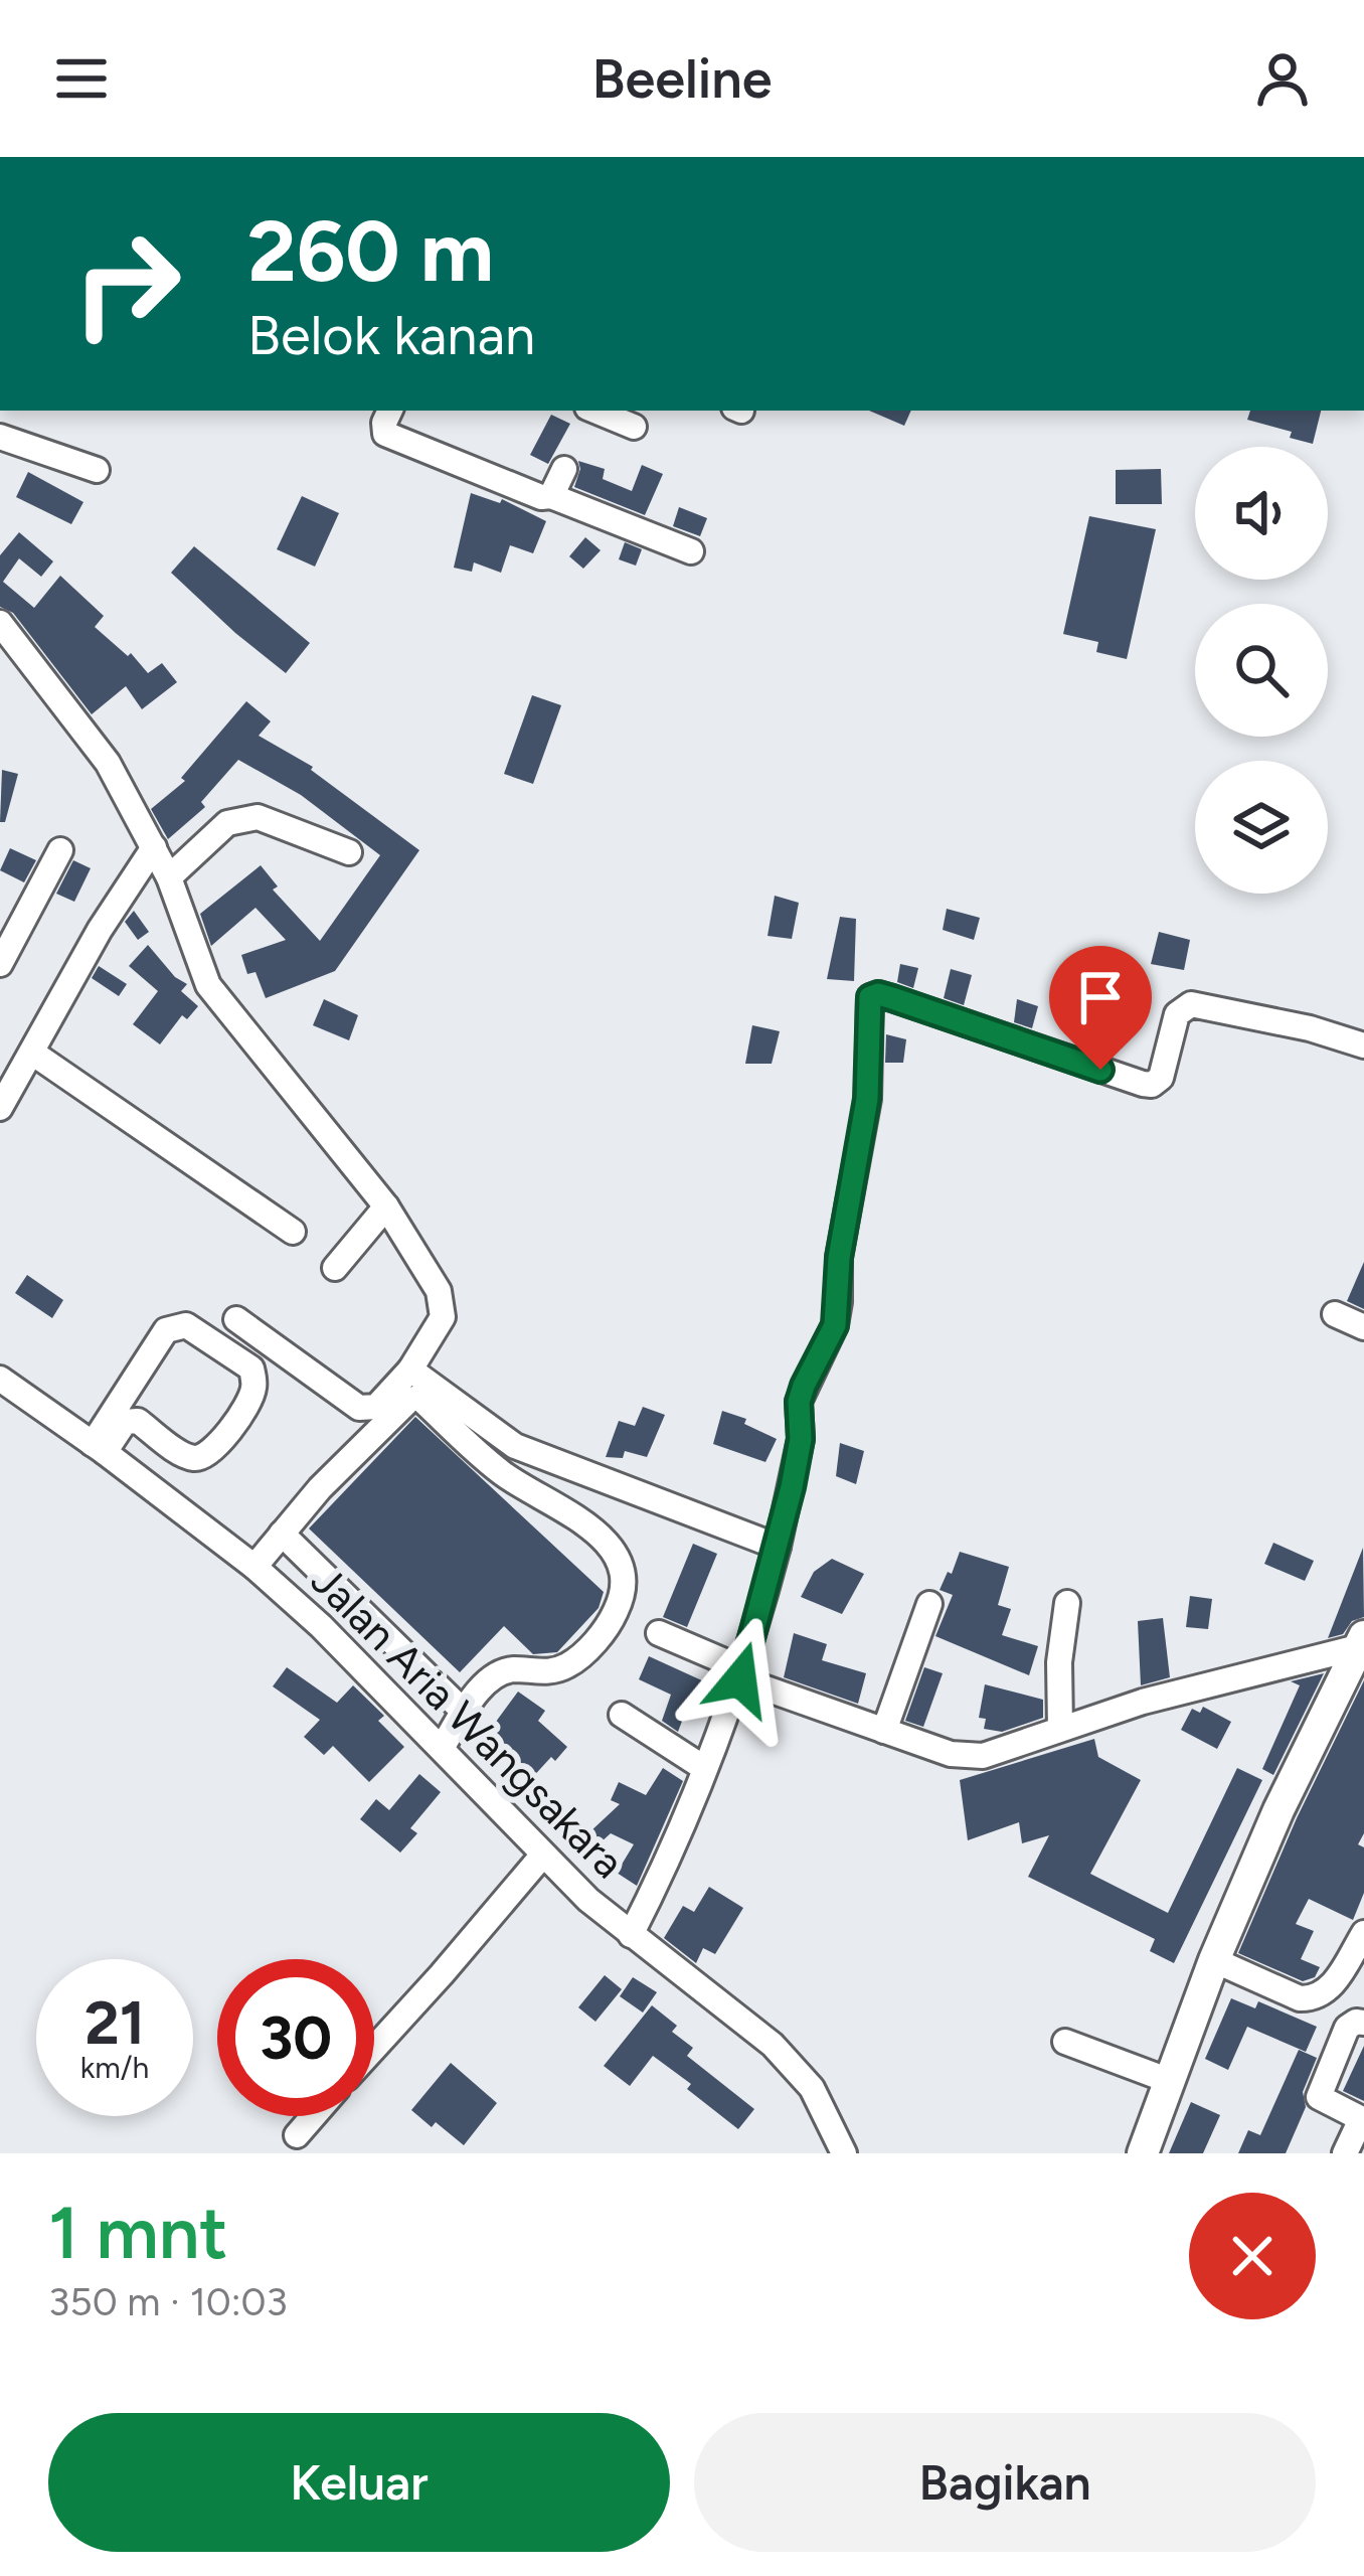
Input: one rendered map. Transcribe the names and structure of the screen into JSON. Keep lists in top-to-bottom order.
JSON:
{
  "streets": {
    "street": ["Jalan Aria Wangsakara"]
  },
  "page": {
    "header": "Beeline",
    "turn": ["260 m", "Belok kanan"],
    "speed": "21 km/h",
    "limit": "30",
    "heading": ["1 mnt", "350 m · 10:03"],
    "buttons": ["Keluar", "Bagikan"]
  }
}
